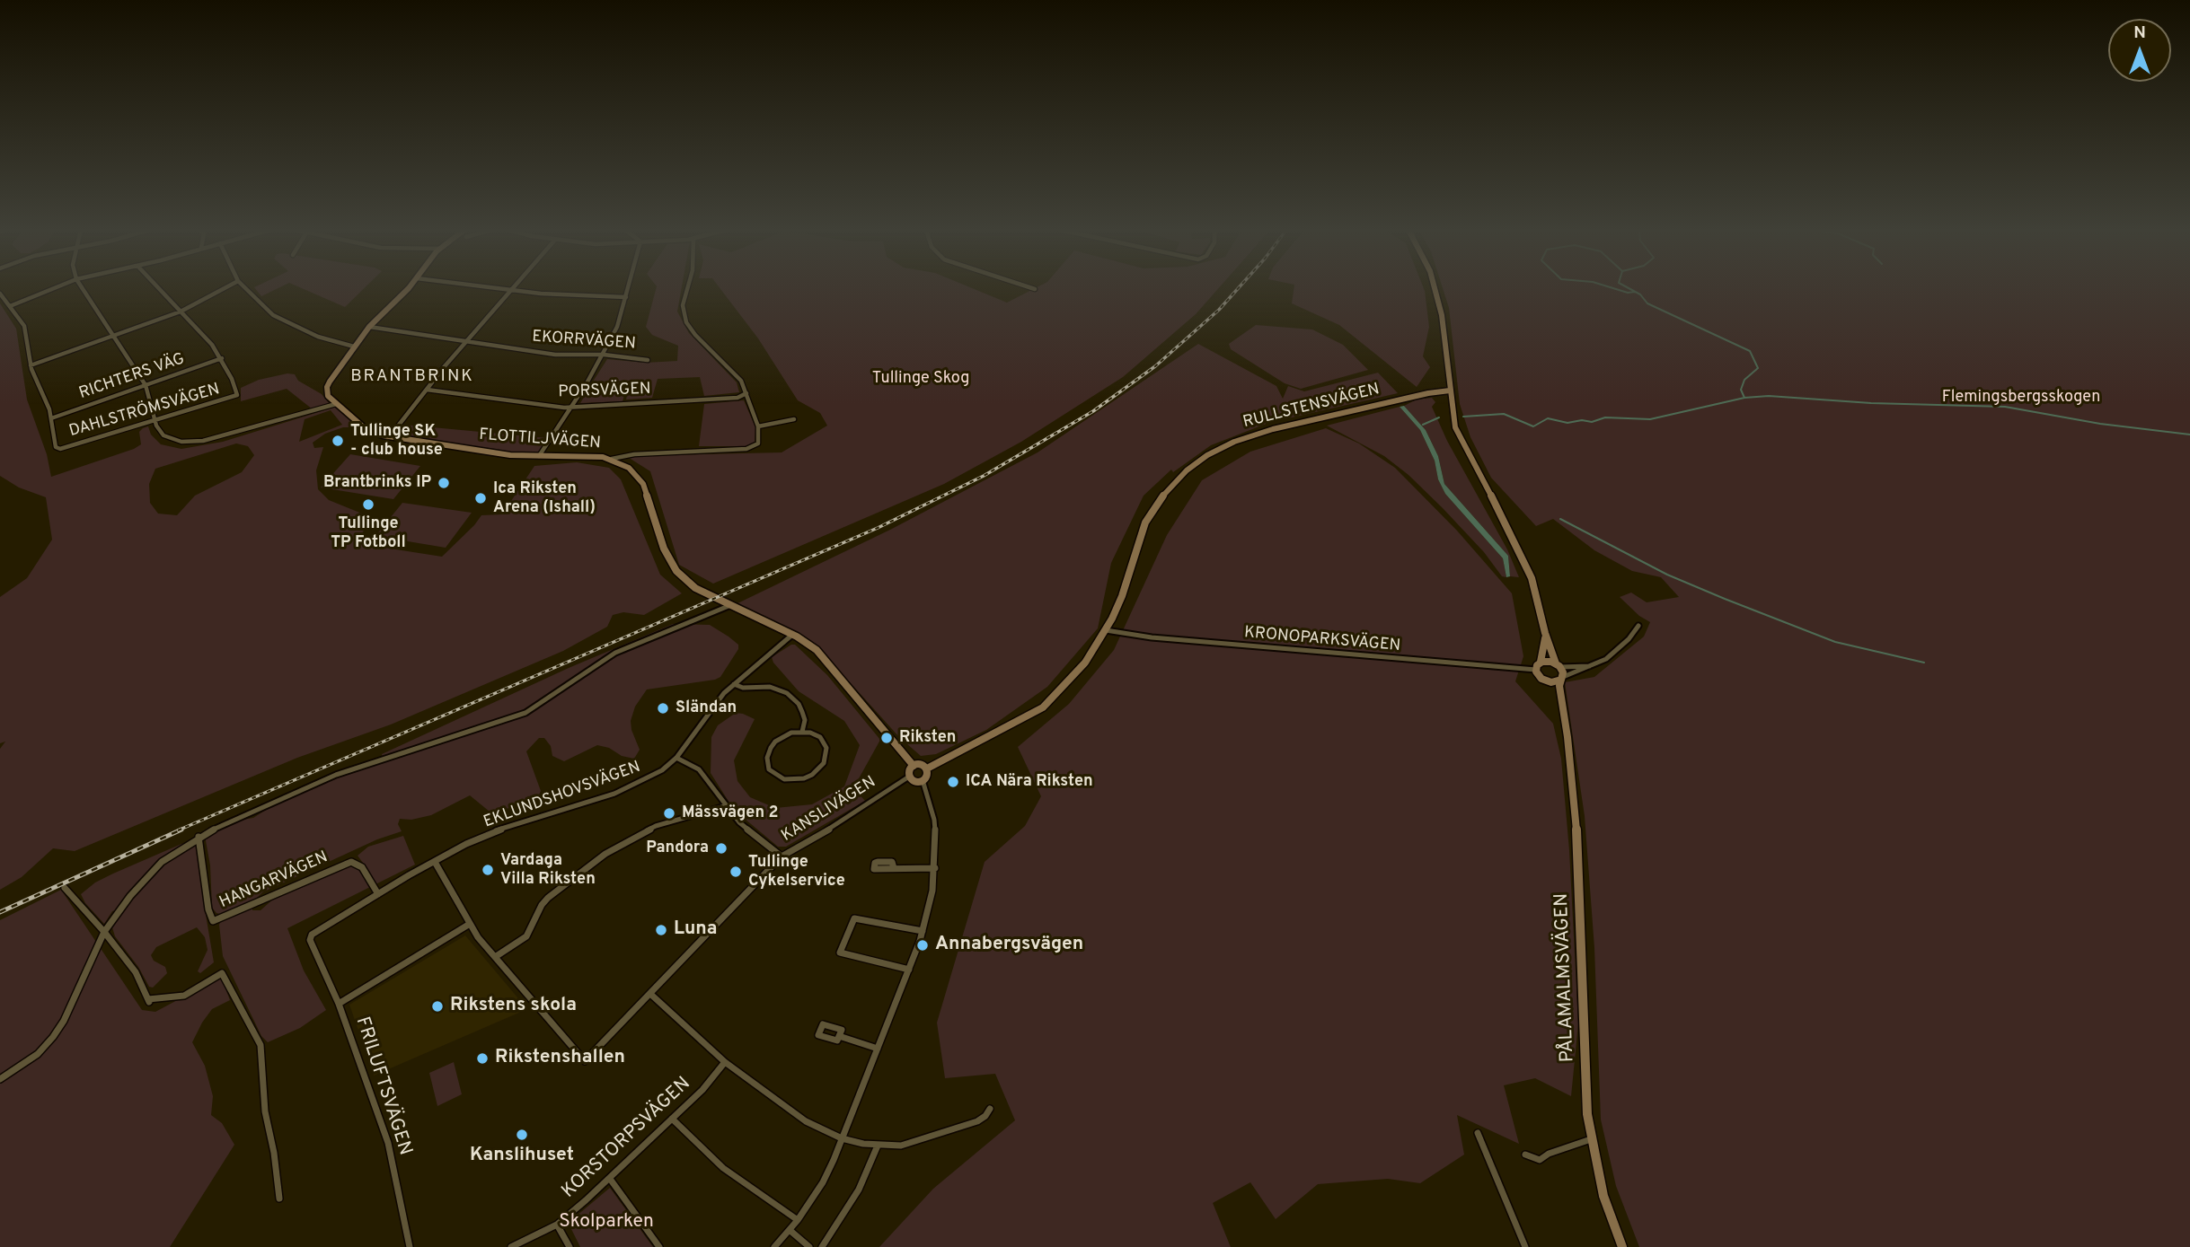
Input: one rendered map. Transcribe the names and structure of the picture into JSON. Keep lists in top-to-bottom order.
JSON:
{
  "streets": {
    "street": [
      "EKORRVÄGEN",
      "RICHTERS VÄG",
      "PORSVÄGEN",
      "RULLSTENSVÄGEN",
      "DAHLSTRÖMSVÄGEN",
      "FLOTTILJVÄGEN",
      "KRONOPARKSVÄGEN",
      "EKLUNDSHOVSVÄGEN",
      "KANSLIVÄGEN",
      "HANGARVÄGEN",
      "PÅLAMALMSVÄGEN",
      "FRILUFTSVÄGEN",
      "KORSTORPSVÄGEN"
    ]
  },
  "crossings": [
    ["RICHTERS VÄG", "DAHLSTRÖMSVÄGEN"],
    ["RULLSTENSVÄGEN", "FLOTTILJVÄGEN"],
    ["RULLSTENSVÄGEN", "KRONOPARKSVÄGEN"],
    ["RULLSTENSVÄGEN", "KANSLIVÄGEN"],
    ["FLOTTILJVÄGEN", "EKLUNDSHOVSVÄGEN"],
    ["FLOTTILJVÄGEN", "KANSLIVÄGEN"],
    ["KRONOPARKSVÄGEN", "PÅLAMALMSVÄGEN"],
    ["EKLUNDSHOVSVÄGEN", "HANGARVÄGEN"],
    ["EKLUNDSHOVSVÄGEN", "FRILUFTSVÄGEN"]
  ],
  "districts": ["BRANTBRINK"],
  "parks": ["Tullinge Skog", "Flemingsbergsskogen", "Skolparken"],
  "places": [
    "Tullinge SK - club house",
    "Brantbrinks IP",
    "Ica Riksten Arena (Ishall)",
    "Tullinge TP Fotboll",
    "Sländan",
    "Riksten",
    "ICA Nära Riksten",
    "Mässvägen 2",
    "Pandora",
    "Vardaga Villa Riksten",
    "Tullinge Cykelservice",
    "Luna",
    "Annabergsvägen",
    "Rikstens skola",
    "Rikstenshallen",
    "Kanslihuset"
  ],
  "north": "top"
}
